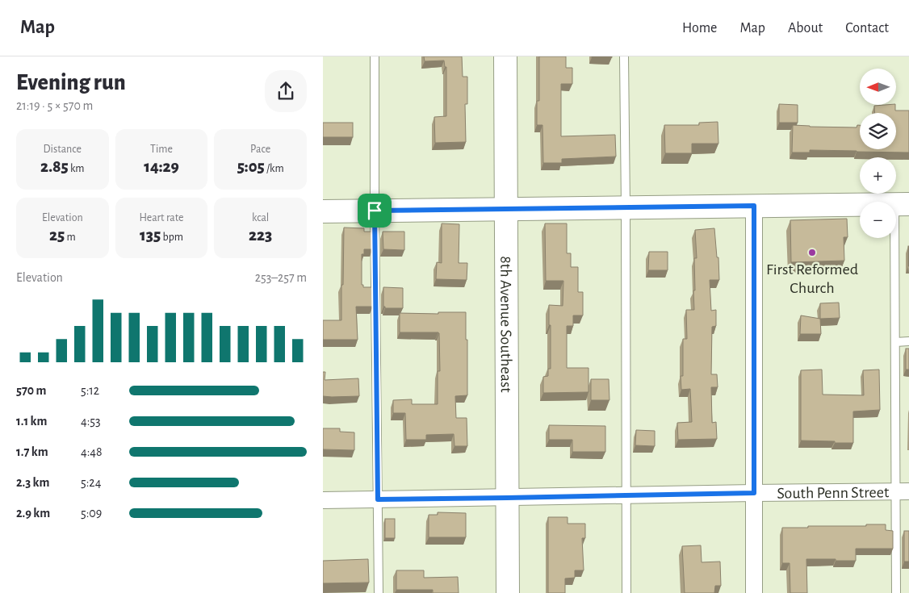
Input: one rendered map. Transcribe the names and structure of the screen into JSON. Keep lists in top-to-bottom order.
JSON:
{
  "streets": {
    "street": ["8th Avenue Southeast", "South Penn Street"]
  },
  "crossings": [
    ["8th Avenue Southeast", "South Penn Street"]
  ],
  "places": ["First Reformed Church"],
  "north": "left",
  "page": {
    "header": "Map",
    "nav": [
      "Home",
      "Map",
      "About",
      "Contact"
    ],
    "heading": ["Evening run", "21:19 · 5 × 570 m"],
    "map_buttons": ["+", "−"],
    "stats": [
      ["Distance", "2.85 km"],
      ["Time", "14:29"],
      ["Pace", "5:05 /km"],
      ["Elevation", "25 m"],
      ["Heart rate", "135 bpm"],
      ["kcal", "223"]
    ],
    "chart": ["Elevation", "253–257 m"],
    "list": [
      {
        "name": "570 m",
        "note": "5:12"
      },
      {
        "name": "1.1 km",
        "note": "4:53"
      },
      {
        "name": "1.7 km",
        "note": "4:48"
      },
      {
        "name": "2.3 km",
        "note": "5:24"
      },
      {
        "name": "2.9 km",
        "note": "5:09"
      }
    ]
  }
}
